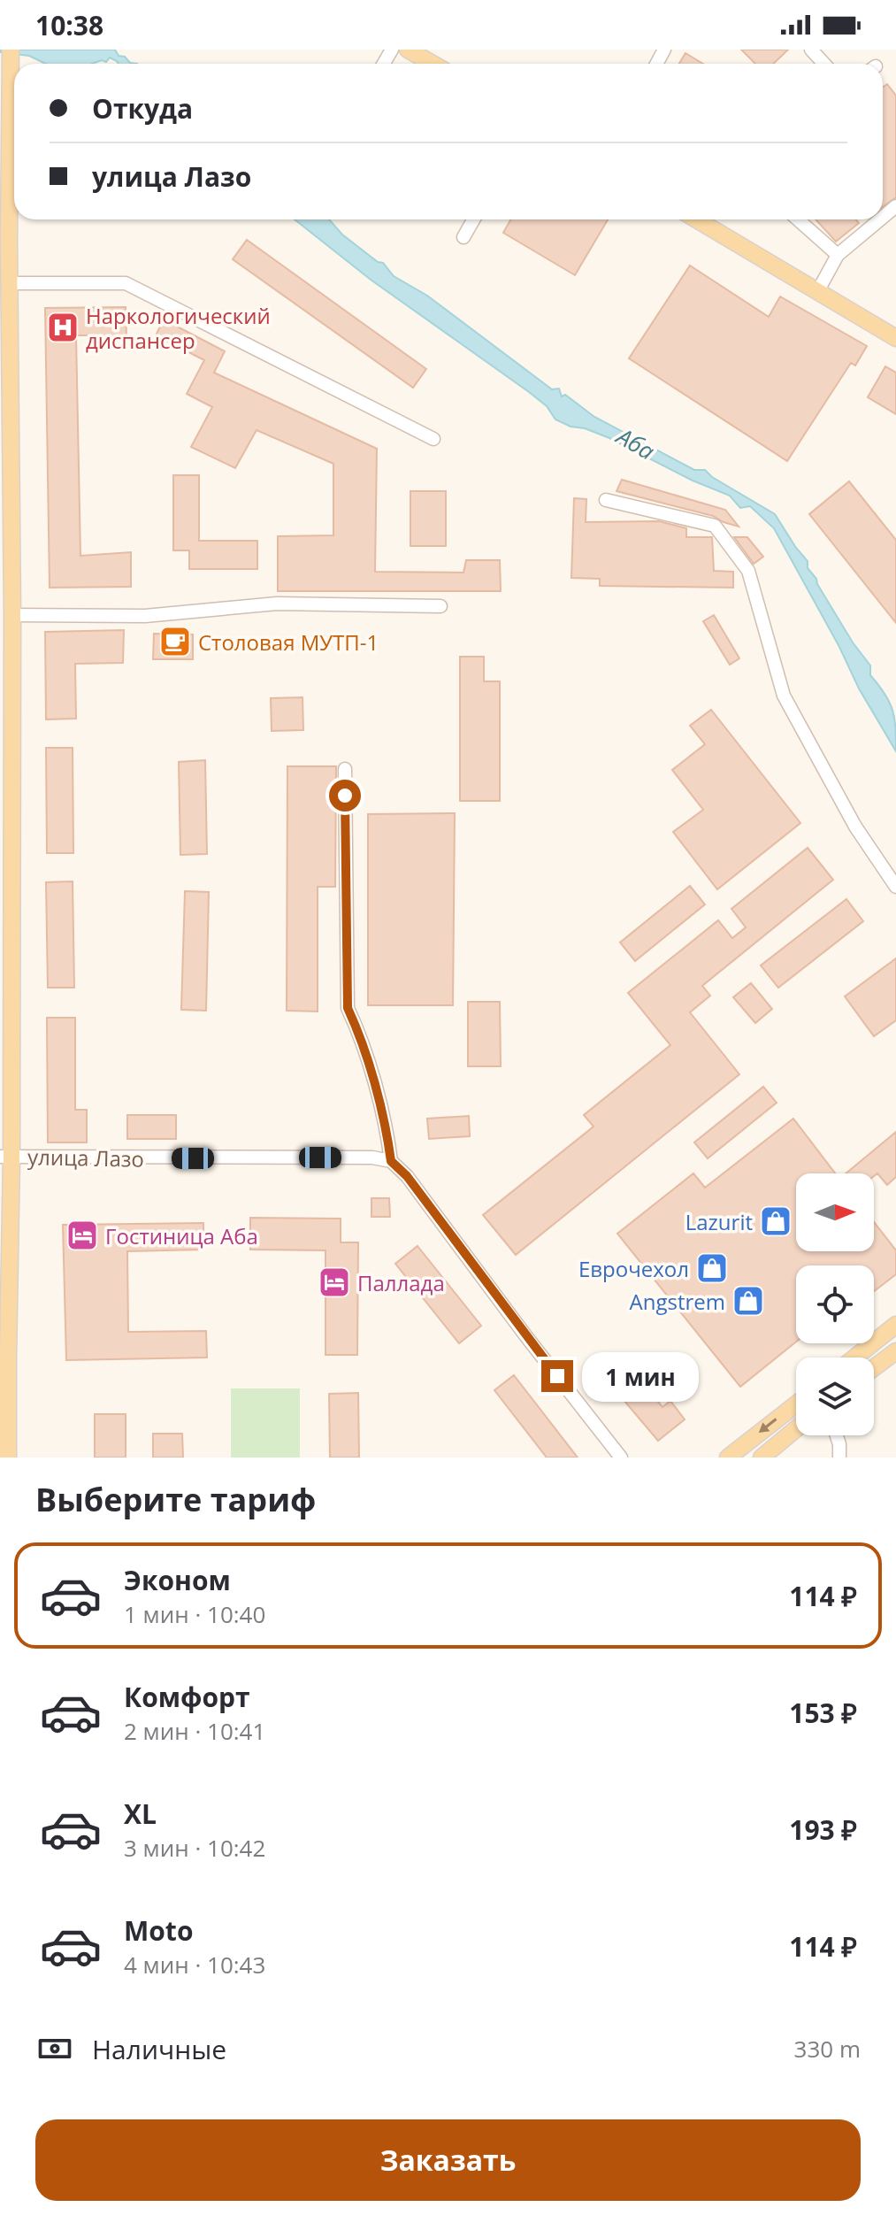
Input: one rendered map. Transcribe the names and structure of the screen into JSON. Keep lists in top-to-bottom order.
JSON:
{
  "streets": {
    "street": ["улица Лазо"]
  },
  "water": ["Аба"],
  "places": {
    "hospital": ["Наркологический диспансер"],
    "cafe": ["Столовая МУТП-1"],
    "shop": ["Lazurit", "Еврочехол", "Angstrem"],
    "hotel": ["Гостиница Аба", "Паллада"]
  },
  "north": "right",
  "page": {
    "status": "10:38",
    "banner": ["Откуда", "улица Лазо"],
    "bubble": "1 мин",
    "heading": "Выберите тариф",
    "list": [
      {
        "name": "Эконом",
        "note": "1 мин · 10:40",
        "value": "114 ₽"
      },
      {
        "name": "Комфорт",
        "note": "2 мин · 10:41",
        "value": "153 ₽"
      },
      {
        "name": "XL",
        "note": "3 мин · 10:42",
        "value": "193 ₽"
      },
      {
        "name": "Moto",
        "note": "4 мин · 10:43",
        "value": "114 ₽"
      }
    ],
    "pay": ["Наличные", "330 m"],
    "buttons": "Заказать"
  }
}
